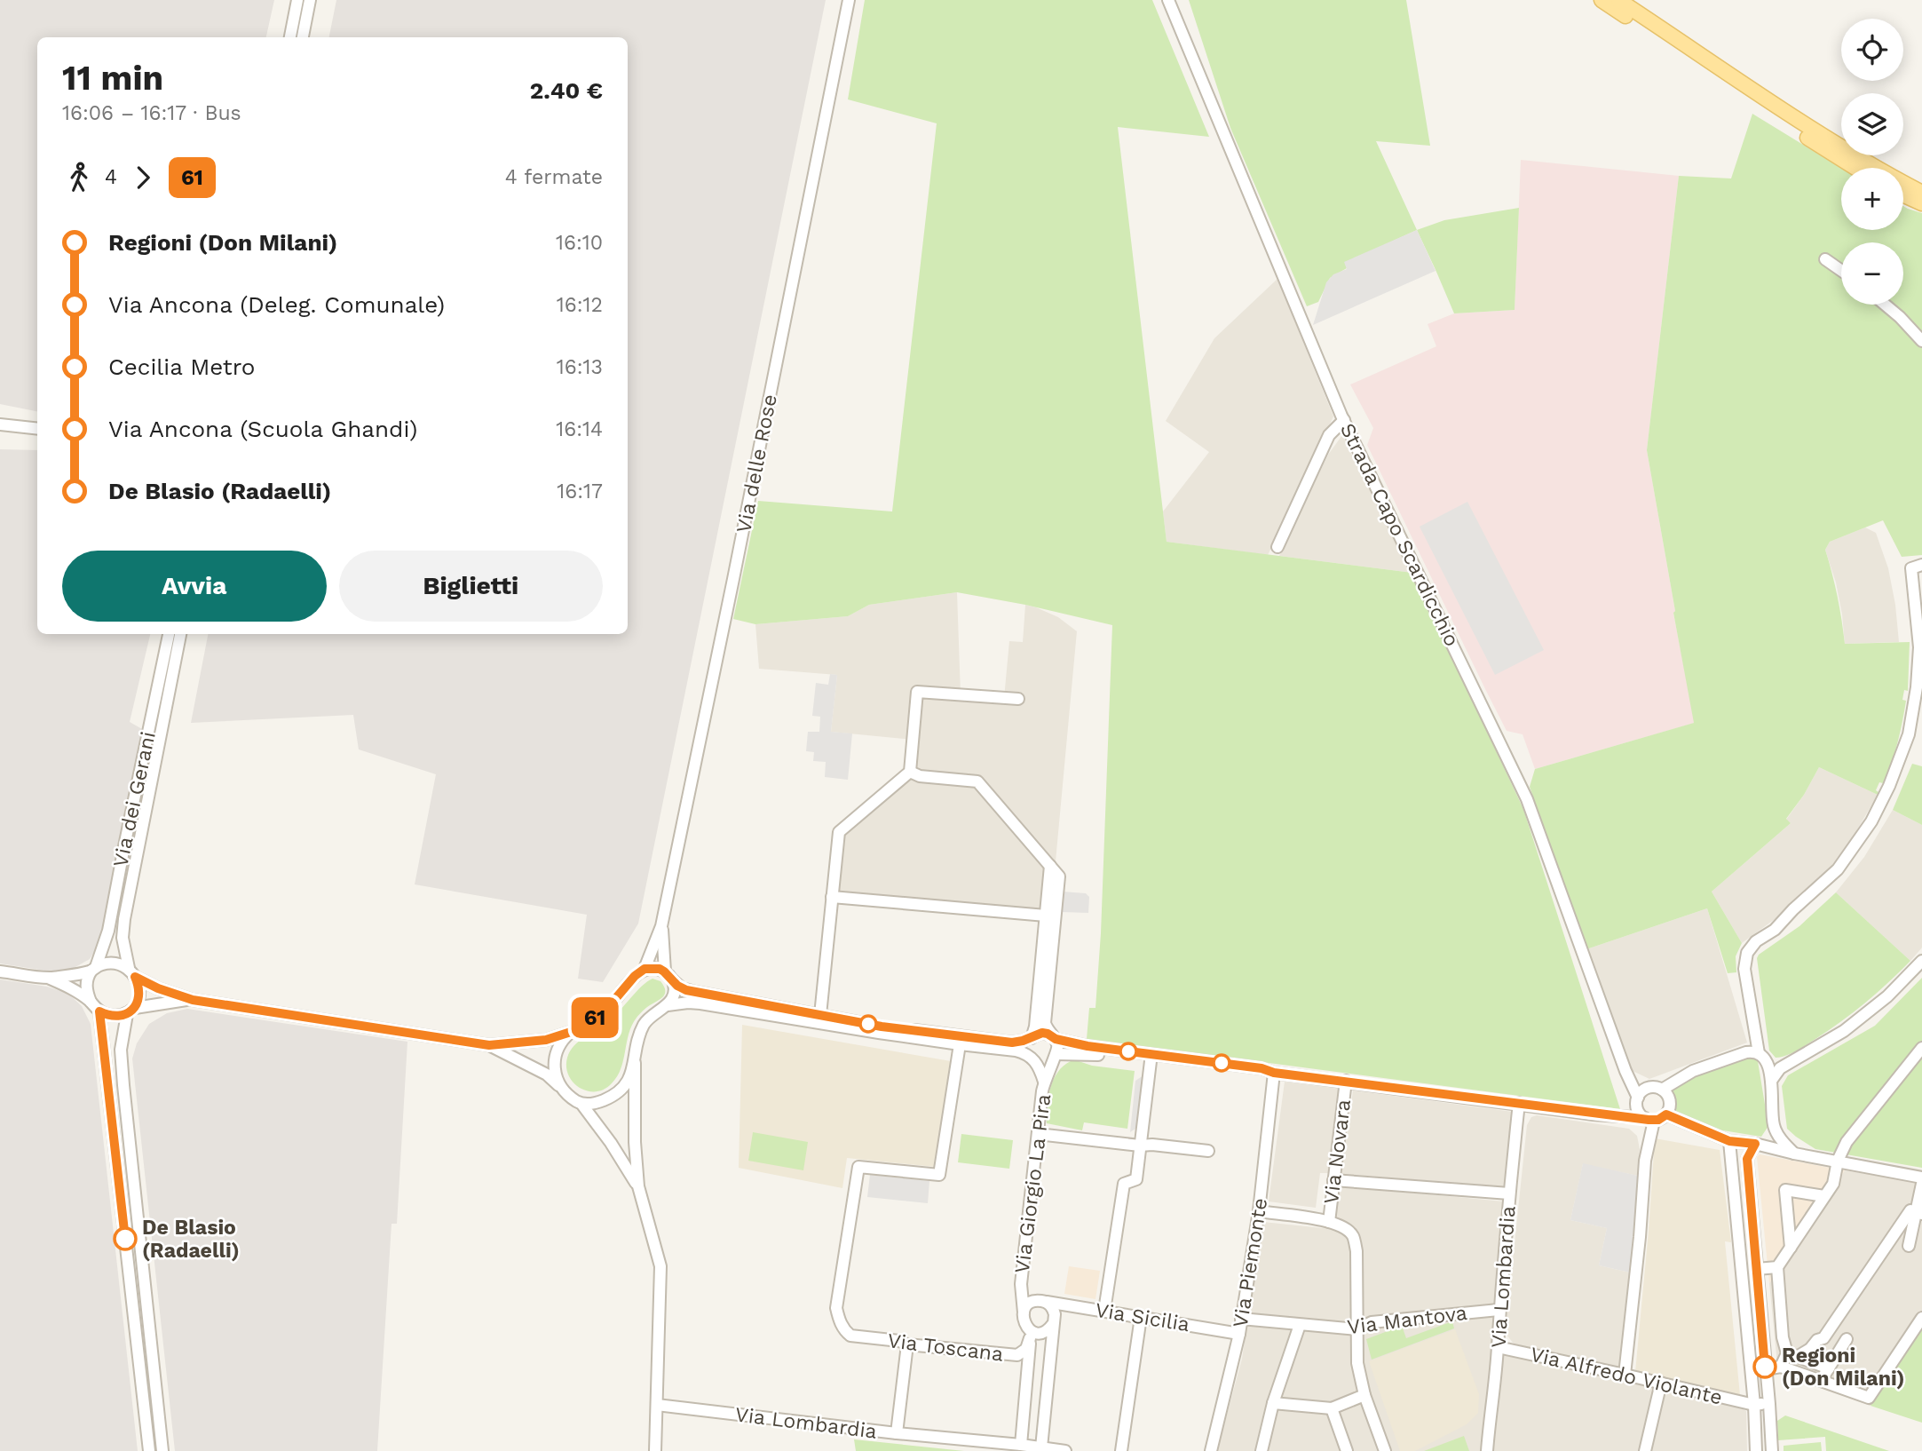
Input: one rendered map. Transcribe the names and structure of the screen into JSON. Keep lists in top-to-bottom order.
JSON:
{
  "streets": {
    "street": [
      "Via delle Rose",
      "Strada Capo Scardicchio",
      "Via dei Gerani",
      "Via Novara",
      "Via Giorgio La Pira",
      "Via Piemonte",
      "Via Lombardia",
      "Via Sicilia",
      "Via Mantova",
      "Via Toscana",
      "Via Alfredo Violante"
    ]
  },
  "crossings": [
    ["Via Novara", "Via Piemonte"],
    ["Via Novara", "Via Mantova"],
    ["Via Giorgio La Pira", "Via Sicilia"],
    ["Via Giorgio La Pira", "Via Toscana"],
    ["Via Piemonte", "Via Sicilia"],
    ["Via Piemonte", "Via Mantova"],
    ["Via Lombardia", "Via Mantova"],
    ["Via Lombardia", "Via Alfredo Violante"],
    ["Via Sicilia", "Via Toscana"]
  ],
  "places": ["De Blasio (Radaelli)", "Regioni (Don Milani)"],
  "lines": ["bus line 61"],
  "page": {
    "on_map": "61",
    "map_buttons": ["+", "−"],
    "heading": ["11 min", "16:06 – 16:17 · Bus", "2.40 €"],
    "legs": ["4", "61", "4 fermate"],
    "list": [
      {
        "name": "Regioni (Don Milani)",
        "value": "16:10"
      },
      {
        "name": "Via Ancona (Deleg. Comunale)",
        "value": "16:12"
      },
      {
        "name": "Cecilia Metro",
        "value": "16:13"
      },
      {
        "name": "Via Ancona (Scuola Ghandi)",
        "value": "16:14"
      },
      {
        "name": "De Blasio (Radaelli)",
        "value": "16:17"
      }
    ],
    "buttons": ["Avvia", "Biglietti"]
  }
}
